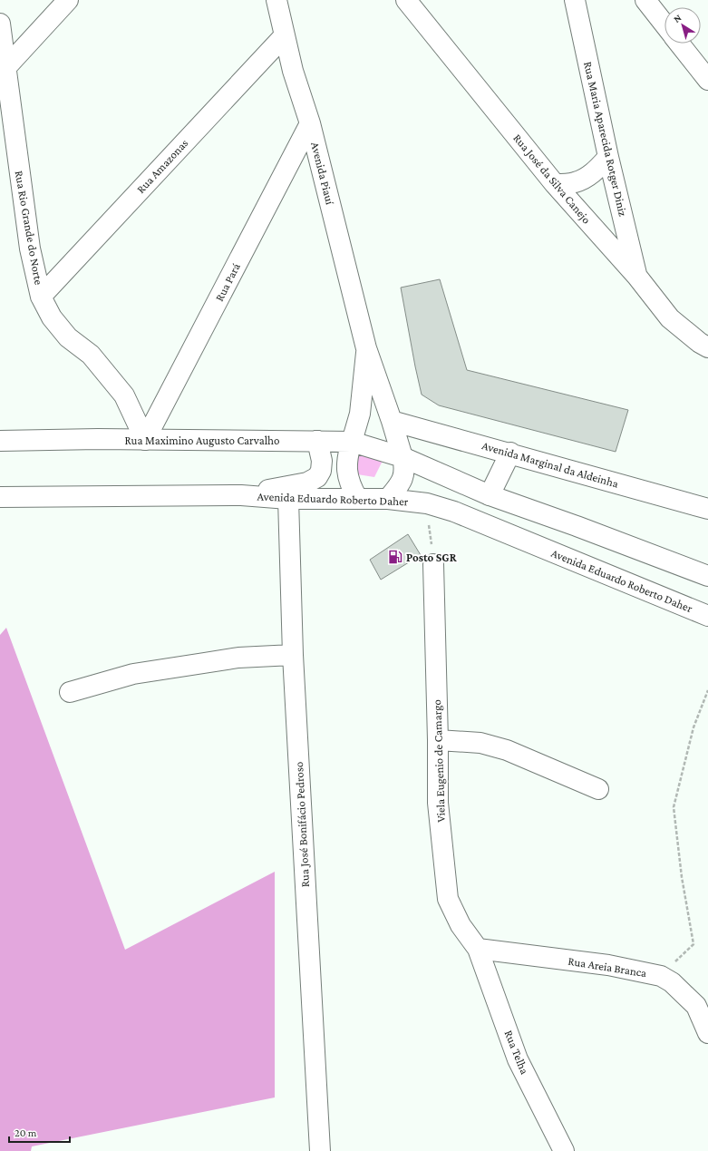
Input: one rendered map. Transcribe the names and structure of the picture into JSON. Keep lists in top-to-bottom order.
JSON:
{
  "streets": {
    "street": [
      "Rua Maria Aparecida Rotger Diniz",
      "Rua Amazonas",
      "Avenida Piauí",
      "Rua José da Silva Canejo",
      "Rua Rio Grande do Norte",
      "Rua Pará",
      "Rua Maximino Augusto Carvalho",
      "Avenida Marginal da Aldeinha",
      "Avenida Eduardo Roberto Daher",
      "Viela Eugenio de Camargo",
      "Rua José Bonifácio Pedroso",
      "Rua Areia Branca",
      "Rua Telha"
    ]
  },
  "crossings": [
    ["Rua Maria Aparecida Rotger Diniz", "Rua José da Silva Canejo"],
    ["Rua Amazonas", "Avenida Piauí"],
    ["Rua Amazonas", "Rua Rio Grande do Norte"],
    ["Avenida Piauí", "Rua Pará"],
    ["Avenida Piauí", "Rua Maximino Augusto Carvalho"],
    ["Avenida Piauí", "Avenida Marginal da Aldeinha"],
    ["Avenida Piauí", "Avenida Eduardo Roberto Daher"],
    ["Rua Rio Grande do Norte", "Rua Pará"],
    ["Rua Rio Grande do Norte", "Rua Maximino Augusto Carvalho"],
    ["Rua Pará", "Rua Maximino Augusto Carvalho"],
    ["Rua Maximino Augusto Carvalho", "Avenida Eduardo Roberto Daher"],
    ["Avenida Eduardo Roberto Daher", "Rua José Bonifácio Pedroso"],
    ["Viela Eugenio de Camargo", "Rua Areia Branca"],
    ["Viela Eugenio de Camargo", "Rua Telha"],
    ["Rua Areia Branca", "Rua Telha"]
  ],
  "places": {
    "fuel station": ["Posto SGR"]
  },
  "scale_bar": "20 m",
  "north": "top left"
}
